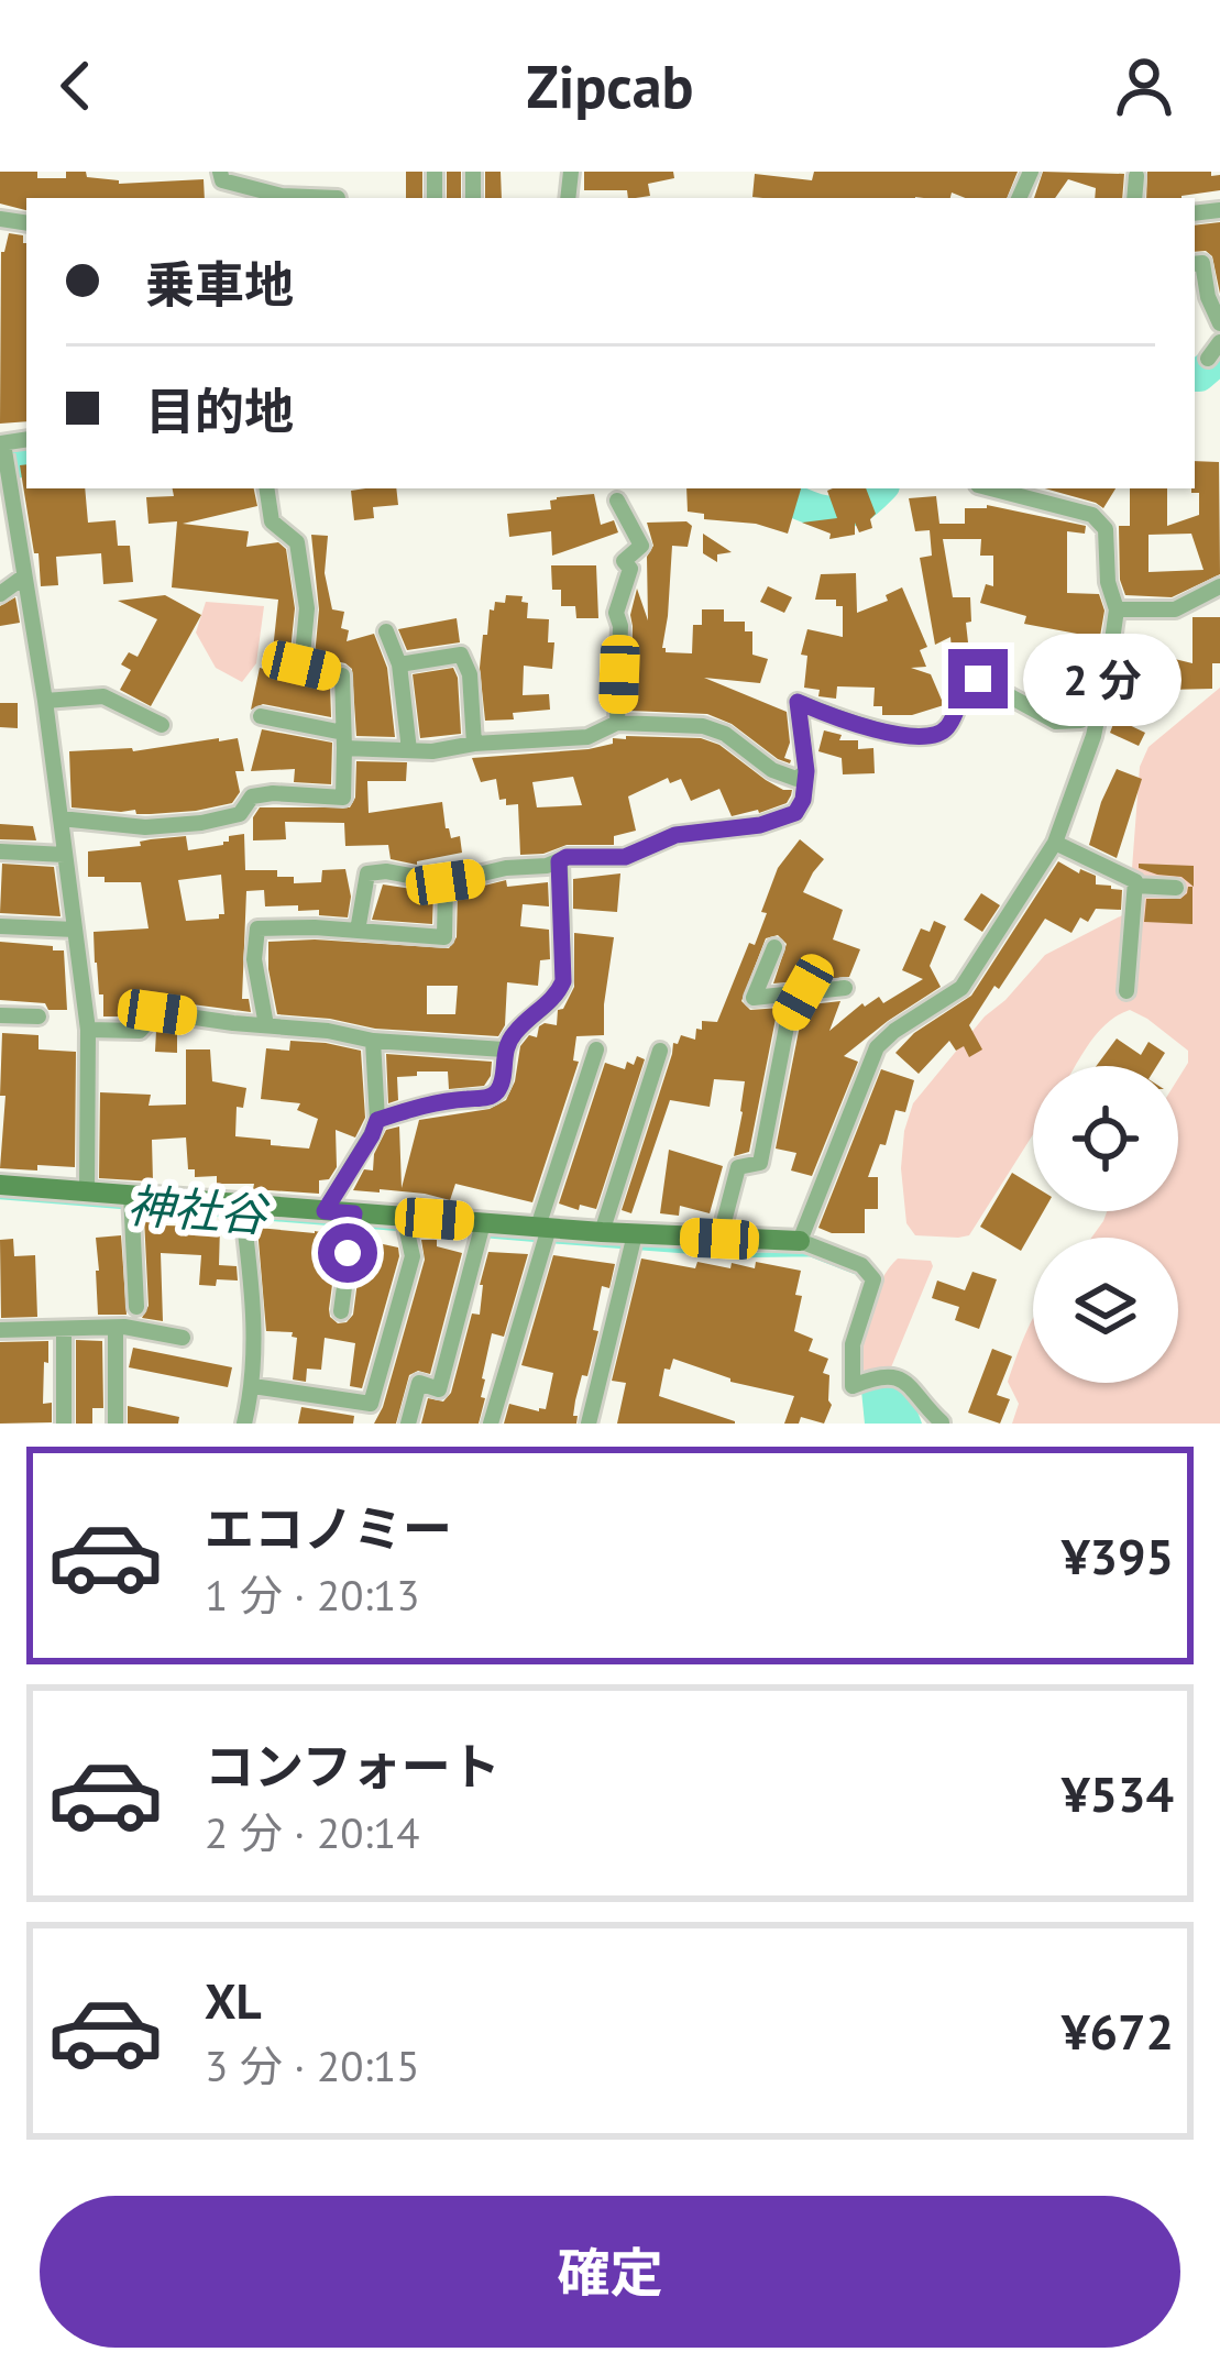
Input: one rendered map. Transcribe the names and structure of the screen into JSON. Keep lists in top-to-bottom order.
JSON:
{
  "water": ["神社谷"],
  "page": {
    "header": "Zipcab",
    "banner": ["乗車地", "目的地"],
    "bubble": "2 分",
    "list": [
      {
        "name": "エコノミー",
        "note": "1 分 · 20:13",
        "value": "¥395"
      },
      {
        "name": "コンフォート",
        "note": "2 分 · 20:14",
        "value": "¥534"
      },
      {
        "name": "XL",
        "note": "3 分 · 20:15",
        "value": "¥672"
      }
    ],
    "buttons": "確定"
  }
}
